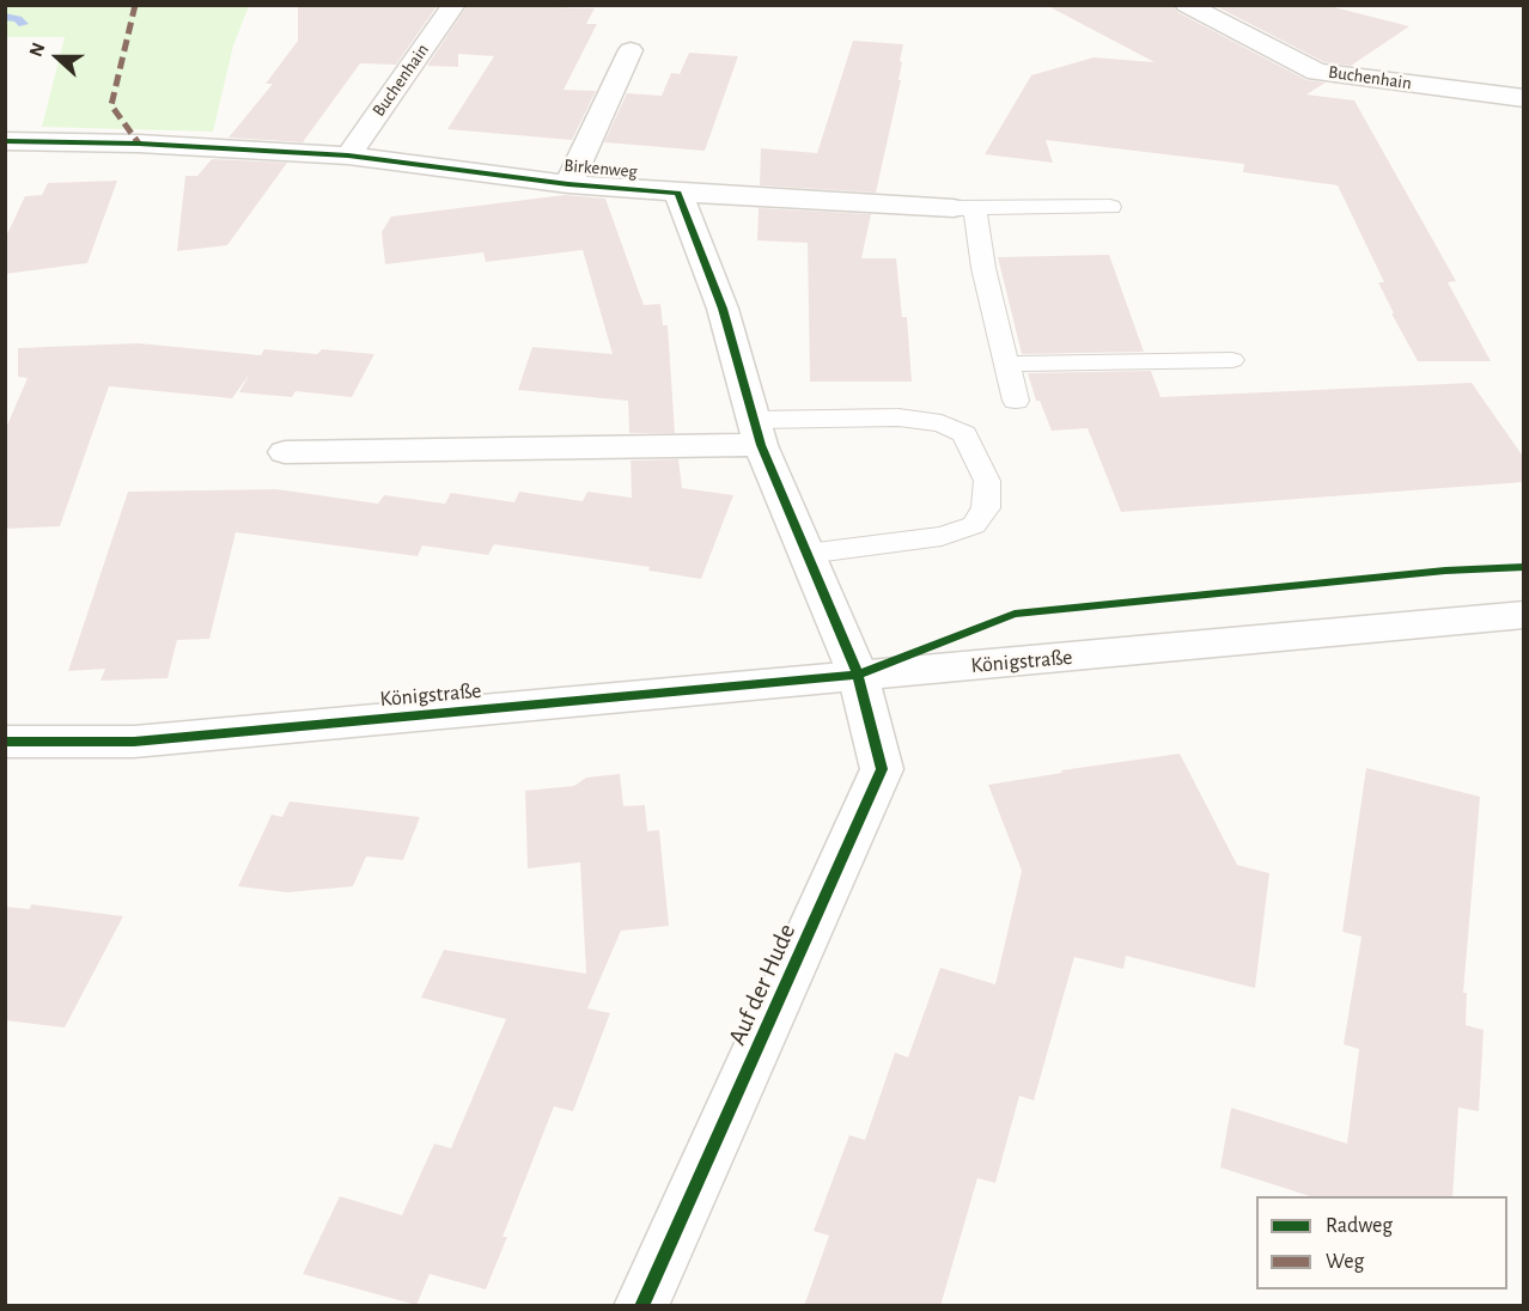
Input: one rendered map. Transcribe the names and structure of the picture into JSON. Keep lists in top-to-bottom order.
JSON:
{
  "streets": {
    "street": [
      "Buchenhain",
      "Birkenweg",
      "Königstraße",
      "Auf der Hude"
    ]
  },
  "crossings": [
    ["Buchenhain", "Birkenweg"],
    ["Königstraße", "Auf der Hude"]
  ],
  "legend": ["Radweg", "Weg"],
  "north": "left"
}
